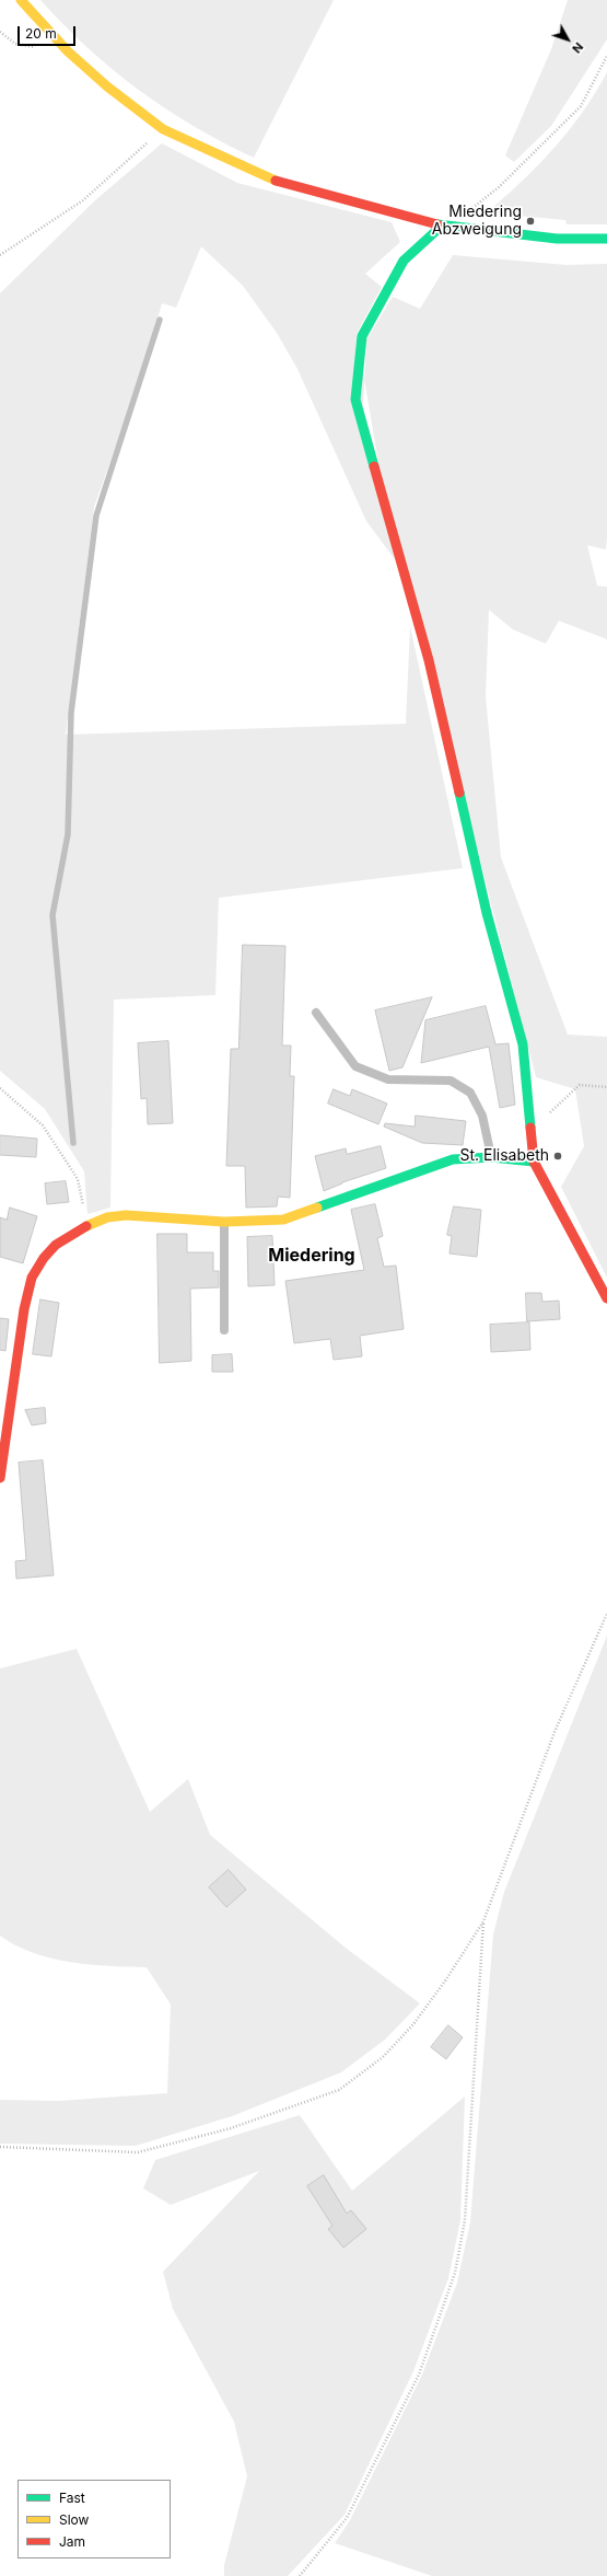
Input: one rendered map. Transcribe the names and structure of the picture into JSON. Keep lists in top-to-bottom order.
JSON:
{
  "districts": ["Miedering"],
  "places": ["Miedering Abzweigung", "St. Elisabeth"],
  "legend": ["Fast", "Slow", "Jam"],
  "scale_bar": "20 m",
  "north": "bottom right"
}
